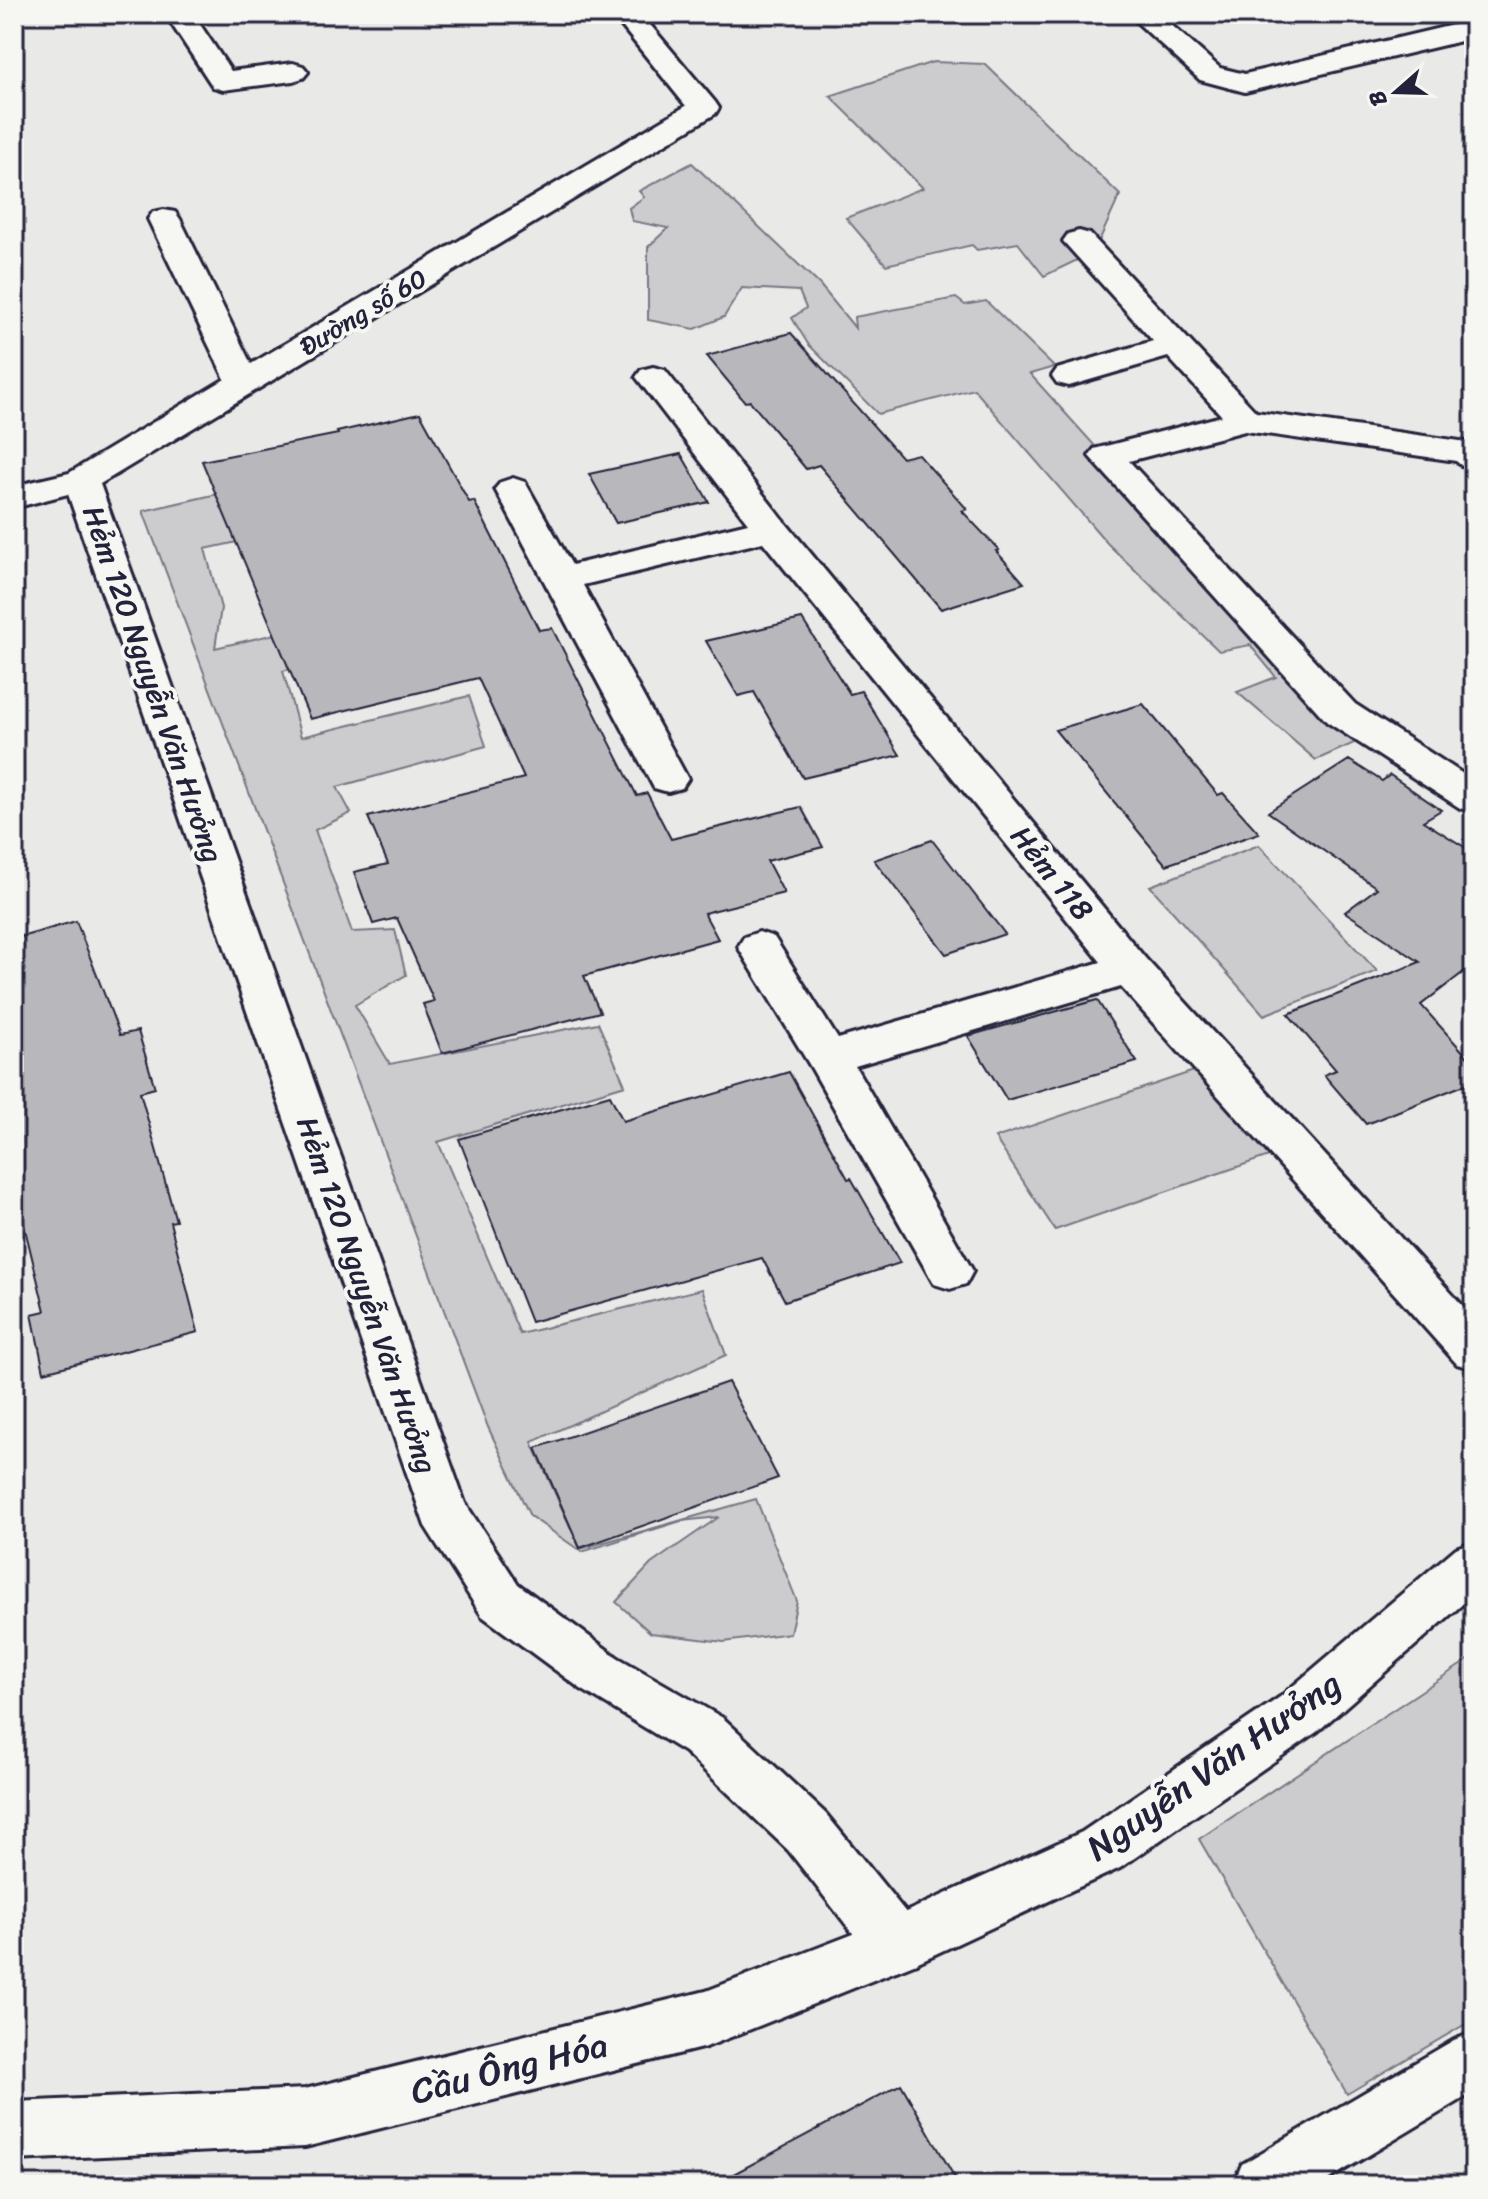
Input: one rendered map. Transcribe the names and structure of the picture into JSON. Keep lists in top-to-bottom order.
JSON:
{
  "streets": {
    "street": [
      "Đường số 60",
      "Hẻm 120 Nguyễn Văn Hưởng",
      "Hẻm 118",
      "Nguyễn Văn Hưởng",
      "Cầu Ông Hóa"
    ]
  },
  "crossings": [
    ["Đường số 60", "Hẻm 120 Nguyễn Văn Hưởng"],
    ["Hẻm 120 Nguyễn Văn Hưởng", "Nguyễn Văn Hưởng"],
    ["Nguyễn Văn Hưởng", "Cầu Ông Hóa"]
  ],
  "north": "left"
}
